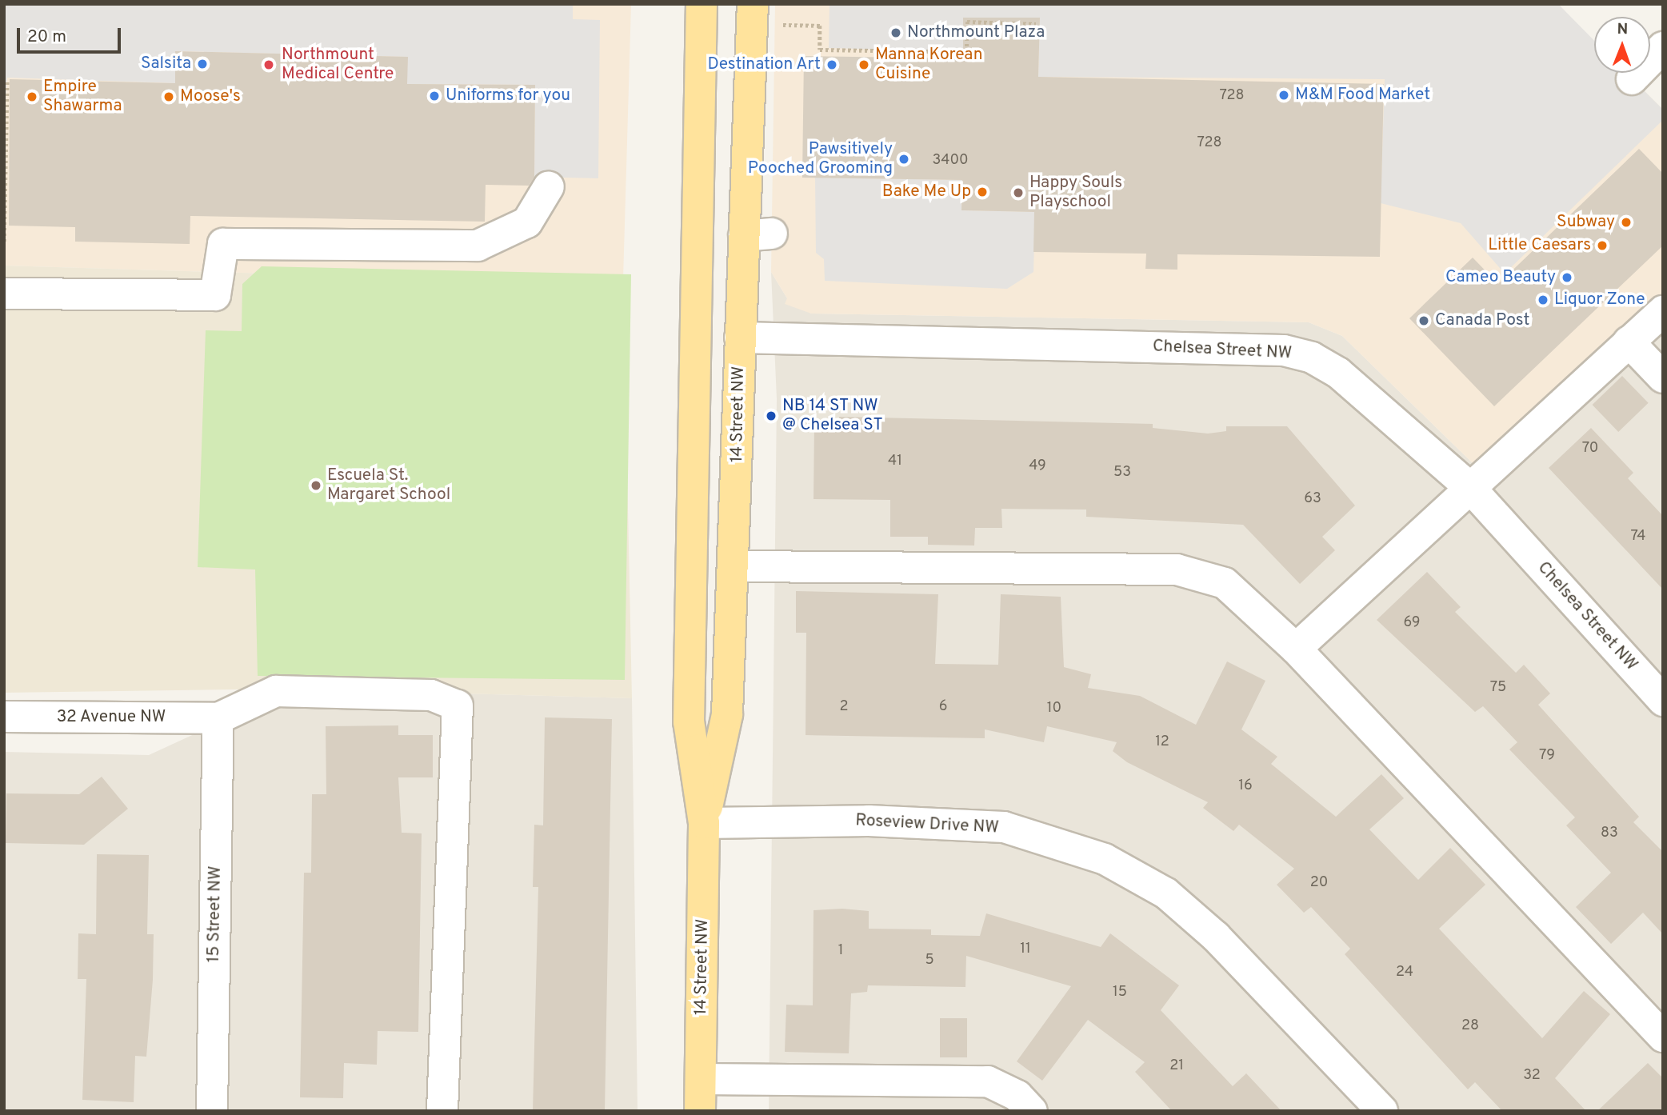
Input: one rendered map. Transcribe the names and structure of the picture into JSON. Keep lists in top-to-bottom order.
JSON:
{
  "streets": {
    "main road": ["14 Street NW"],
    "street": [
      "Chelsea Street NW",
      "32 Avenue NW",
      "Roseview Drive NW",
      "15 Street NW"
    ]
  },
  "crossings": [
    ["Chelsea Street NW", "14 Street NW"],
    ["14 Street NW", "Roseview Drive NW"],
    ["32 Avenue NW", "15 Street NW"]
  ],
  "places": [
    "Northmount Plaza",
    "Salsita",
    "Northmount Medical Centre",
    "Destination Art",
    "Manna Korean Cuisine",
    "M&M Food Market",
    "Uniforms for you",
    "Empire Shawarma",
    "Moose's",
    "Pawsitively Pooched Grooming",
    "Bake Me Up",
    "Happy Souls Playschool",
    "Subway",
    "Little Caesars",
    "Cameo Beauty",
    "Liquor Zone",
    "Canada Post",
    "NB 14 ST NW @ Chelsea ST",
    "Escuela St. Margaret School"
  ],
  "house_numbers": [
    "728",
    "728",
    "3400",
    "70",
    "41",
    "49",
    "53",
    "63",
    "74",
    "69",
    "75",
    "2",
    "6",
    "10",
    "12",
    "79",
    "16",
    "83",
    "20",
    "11",
    "1",
    "5",
    "24",
    "15",
    "28",
    "21",
    "32"
  ],
  "scale_bar": "20 m",
  "north": "top"
}
